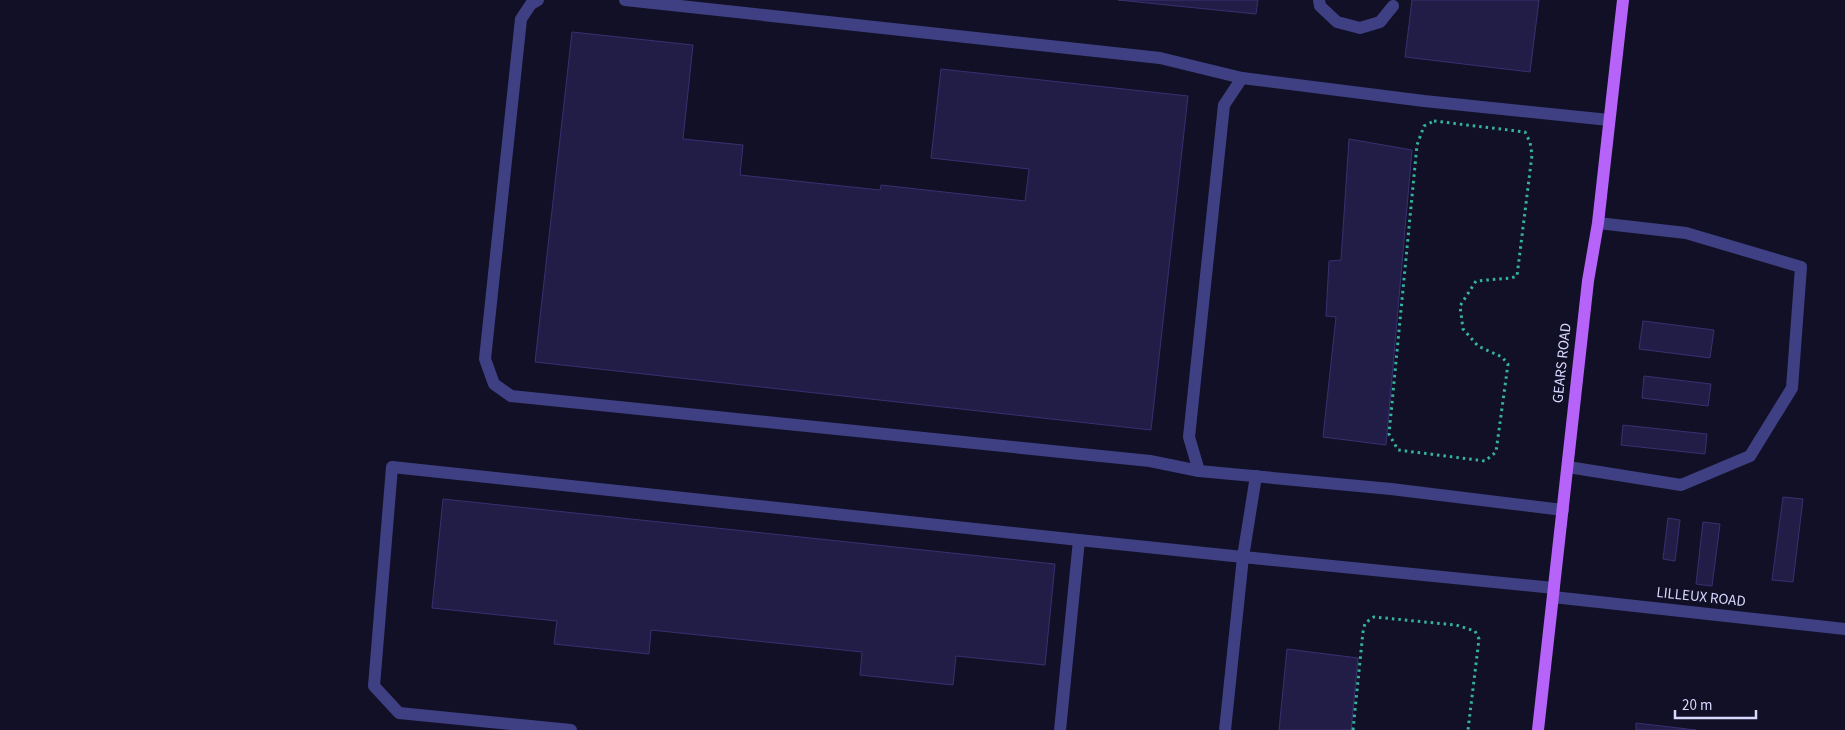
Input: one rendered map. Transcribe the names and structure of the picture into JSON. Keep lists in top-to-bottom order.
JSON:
{
  "streets": {
    "main road": ["GEARS ROAD"],
    "street": ["LILLEUX ROAD"]
  },
  "crossings": [
    ["GEARS ROAD", "LILLEUX ROAD"]
  ],
  "scale_bar": "20 m"
}
